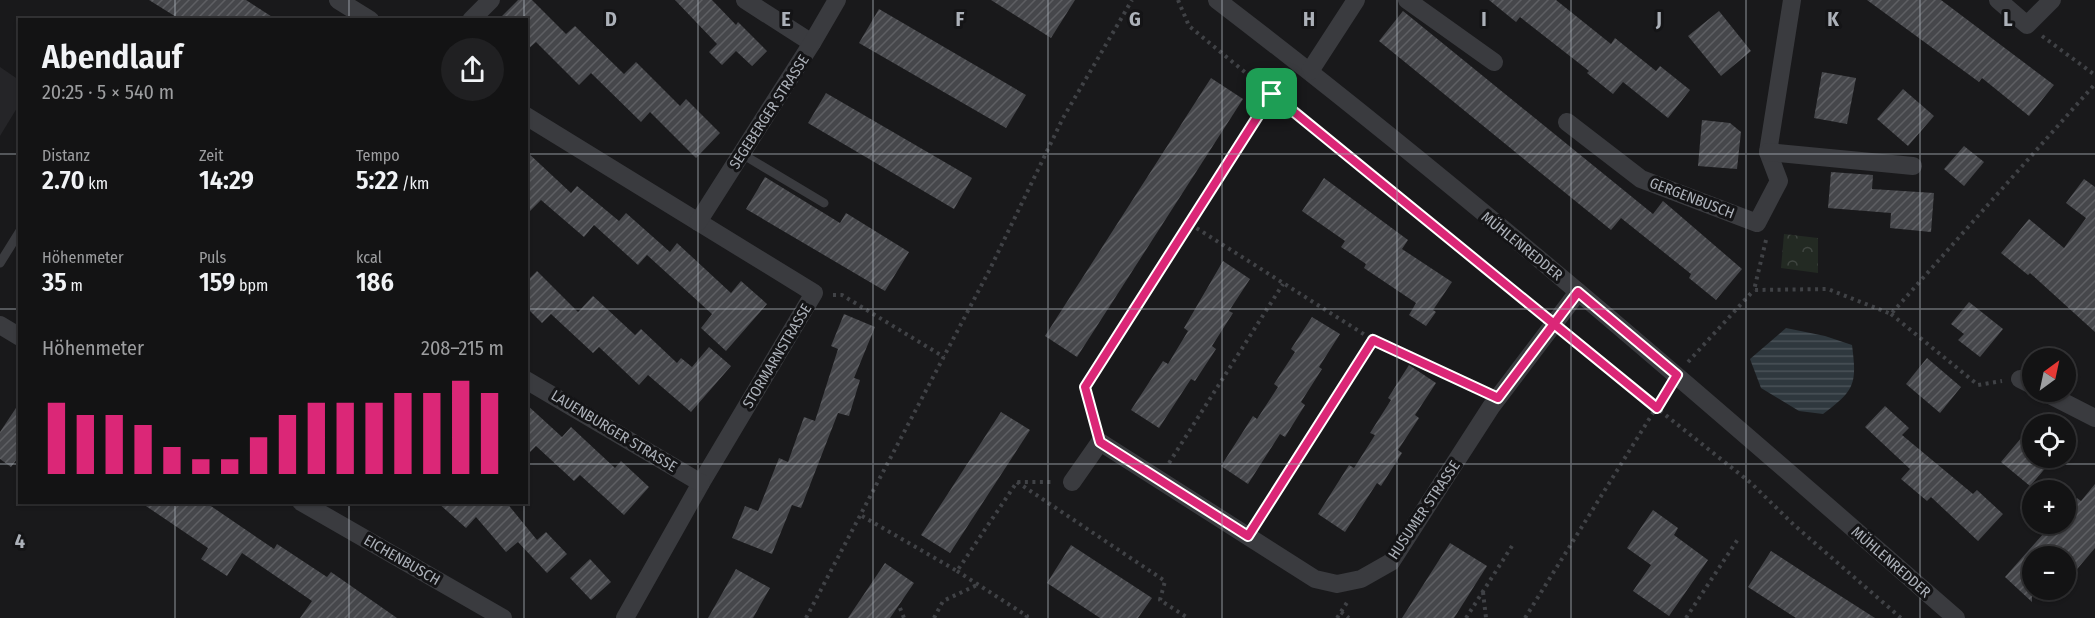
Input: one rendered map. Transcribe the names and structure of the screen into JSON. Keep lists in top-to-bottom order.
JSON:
{
  "streets": {
    "street": [
      "SEGEBERGER STRASSE",
      "GERGENBUSCH",
      "MÜHLENREDDER",
      "STORMARNSTRASSE",
      "LAUENBURGER STRASSE",
      "HUSUMER STRASSE",
      "EICHENBUSCH"
    ]
  },
  "crossings": [
    ["SEGEBERGER STRASSE", "STORMARNSTRASSE"],
    ["MÜHLENREDDER", "HUSUMER STRASSE"],
    ["STORMARNSTRASSE", "LAUENBURGER STRASSE"]
  ],
  "north": "top right",
  "page": {
    "heading": ["Abendlauf", "20:25 · 5 × 540 m"],
    "stats": [
      ["Distanz", "2.70 km"],
      ["Zeit", "14:29"],
      ["Tempo", "5:22 /km"],
      ["Höhenmeter", "35 m"],
      ["Puls", "159 bpm"],
      ["kcal", "186"]
    ],
    "chart": ["Höhenmeter", "208–215 m"],
    "map_buttons": ["+", "−"]
  },
  "grid": {
    "columns": [
      "D",
      "E",
      "F",
      "G",
      "H",
      "I",
      "J",
      "K",
      "L"
    ],
    "rows": ["4"]
  }
}
